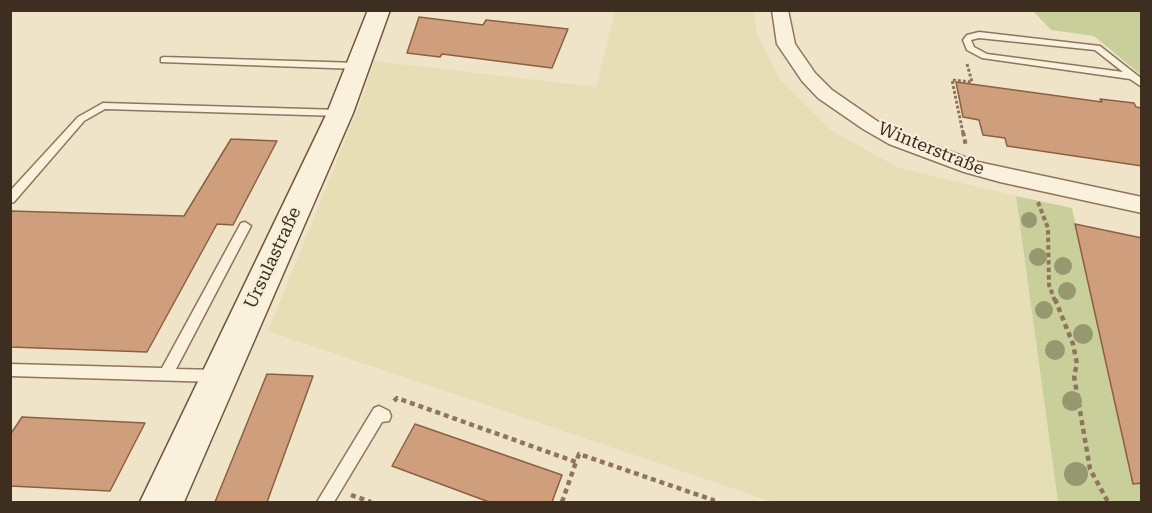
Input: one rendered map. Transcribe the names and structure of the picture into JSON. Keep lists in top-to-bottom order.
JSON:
{
  "streets": {
    "street": ["Winterstraße", "Ursulastraße"]
  }
}
